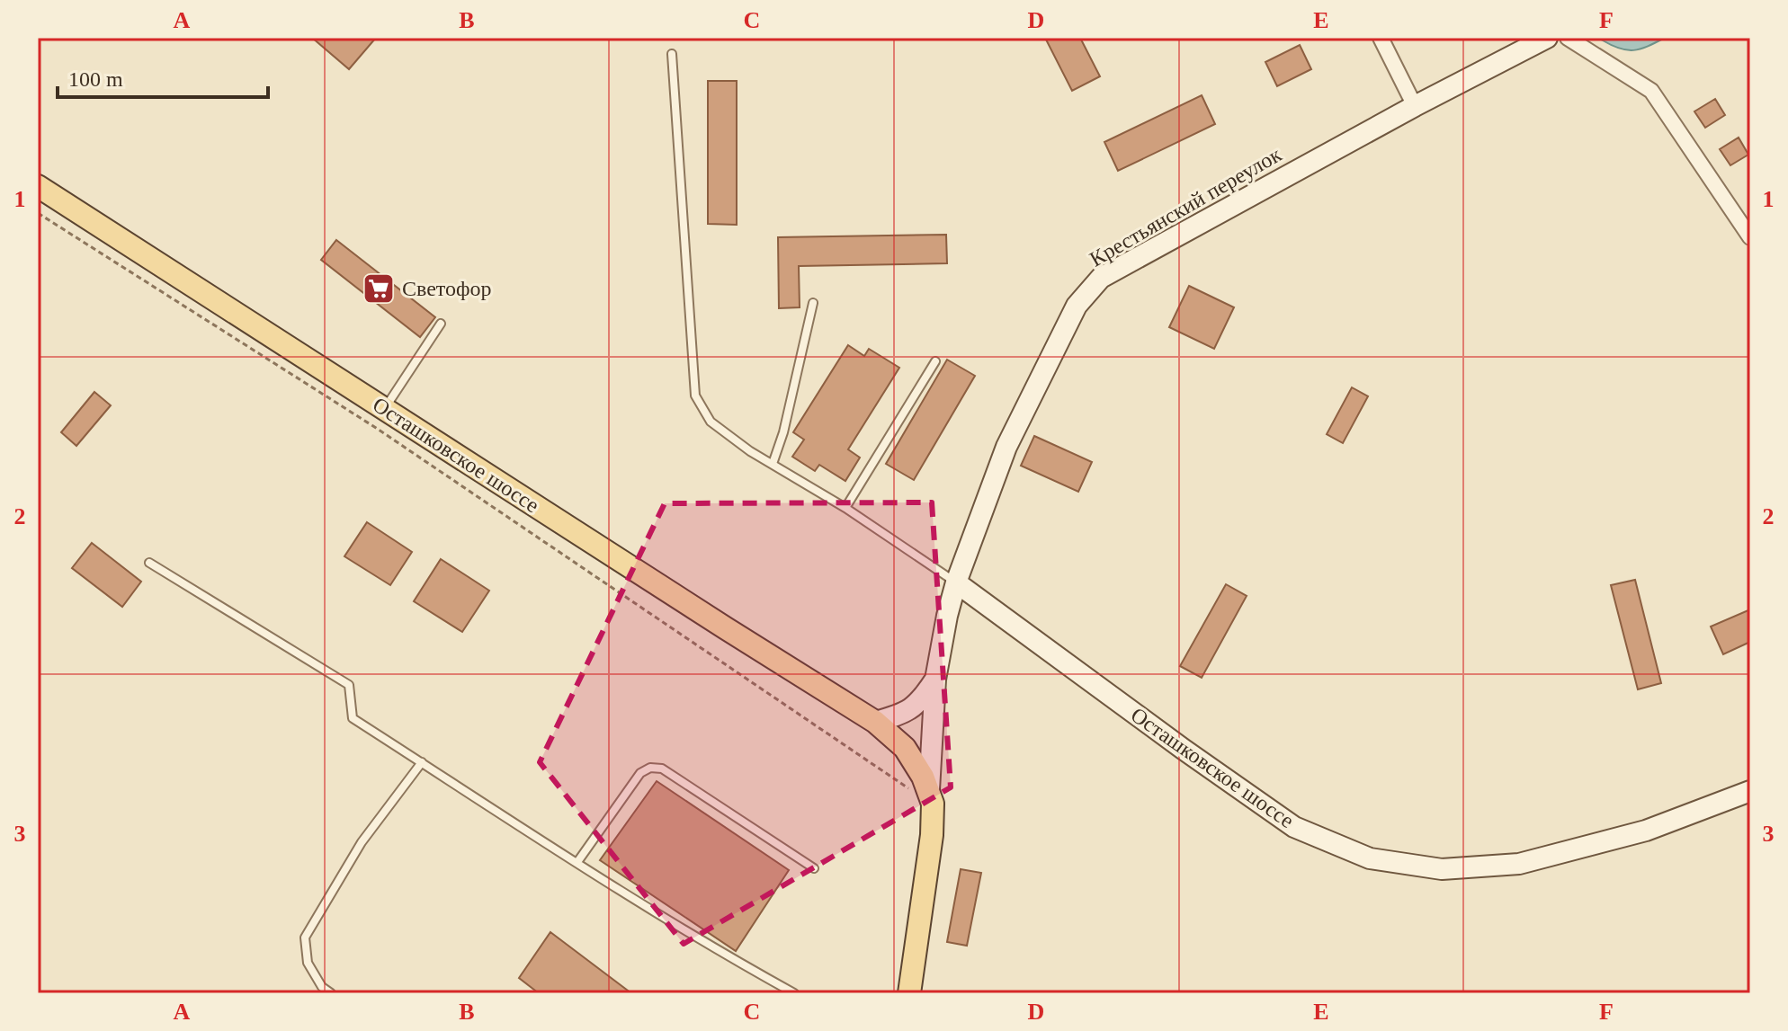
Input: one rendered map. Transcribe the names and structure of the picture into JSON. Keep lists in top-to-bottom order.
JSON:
{
  "streets": {
    "main road": ["Осташковское шоссе"],
    "street": ["Крестьянский переулок"]
  },
  "crossings": [
    ["Крестьянский переулок", "Осташковское шоссе"]
  ],
  "places": {
    "supermarket": ["Светофор"]
  },
  "scale_bar": "100 m",
  "grid": {
    "columns": [
      "A",
      "B",
      "C",
      "D",
      "E",
      "F"
    ],
    "rows": ["1", "2", "3"]
  }
}
